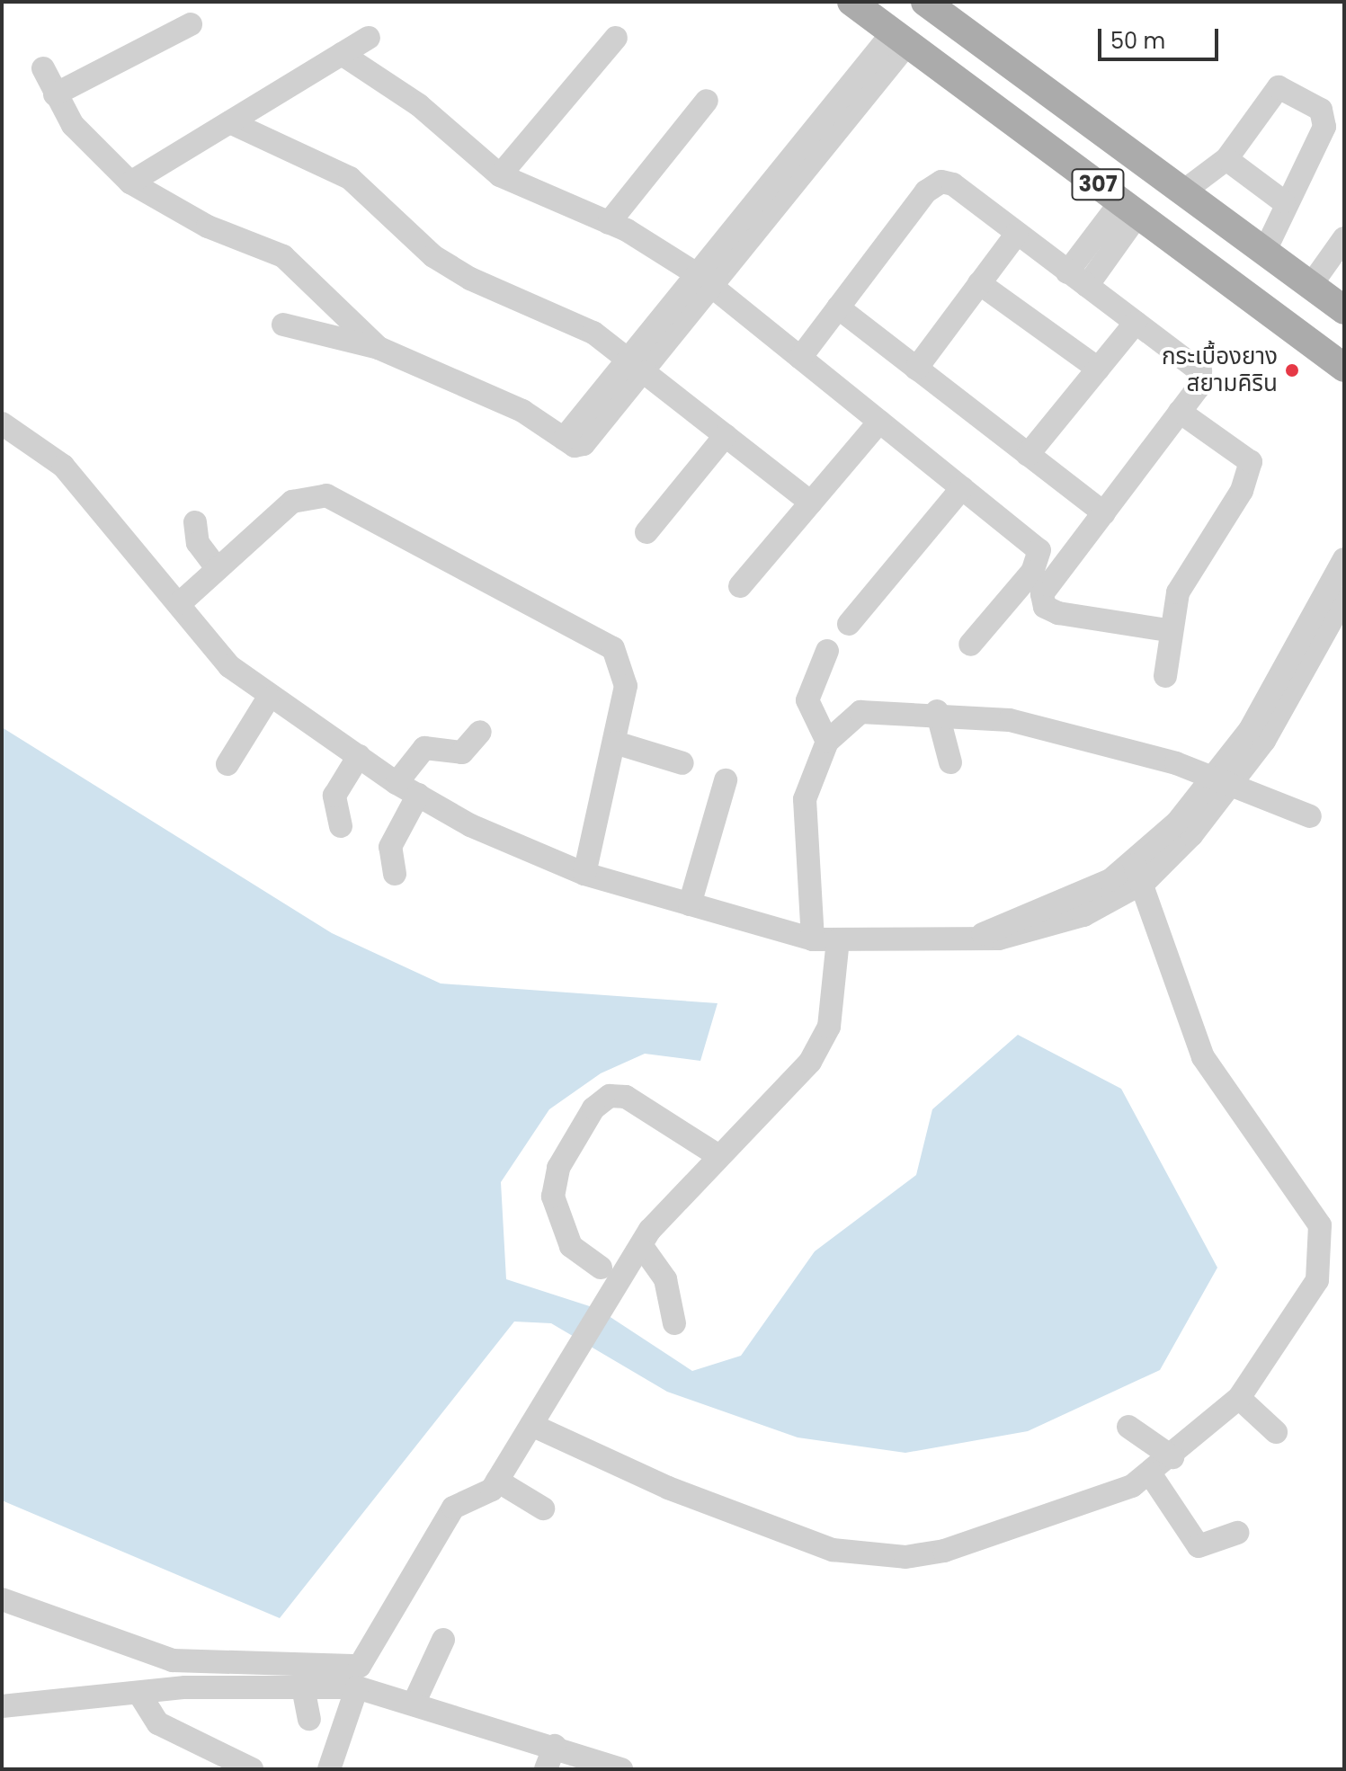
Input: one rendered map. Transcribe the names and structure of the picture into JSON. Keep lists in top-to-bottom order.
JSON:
{
  "streets": {
    "main road": ["307"]
  },
  "places": ["กระเบื้องยาง สยามคิริน"],
  "scale_bar": "50 m"
}
